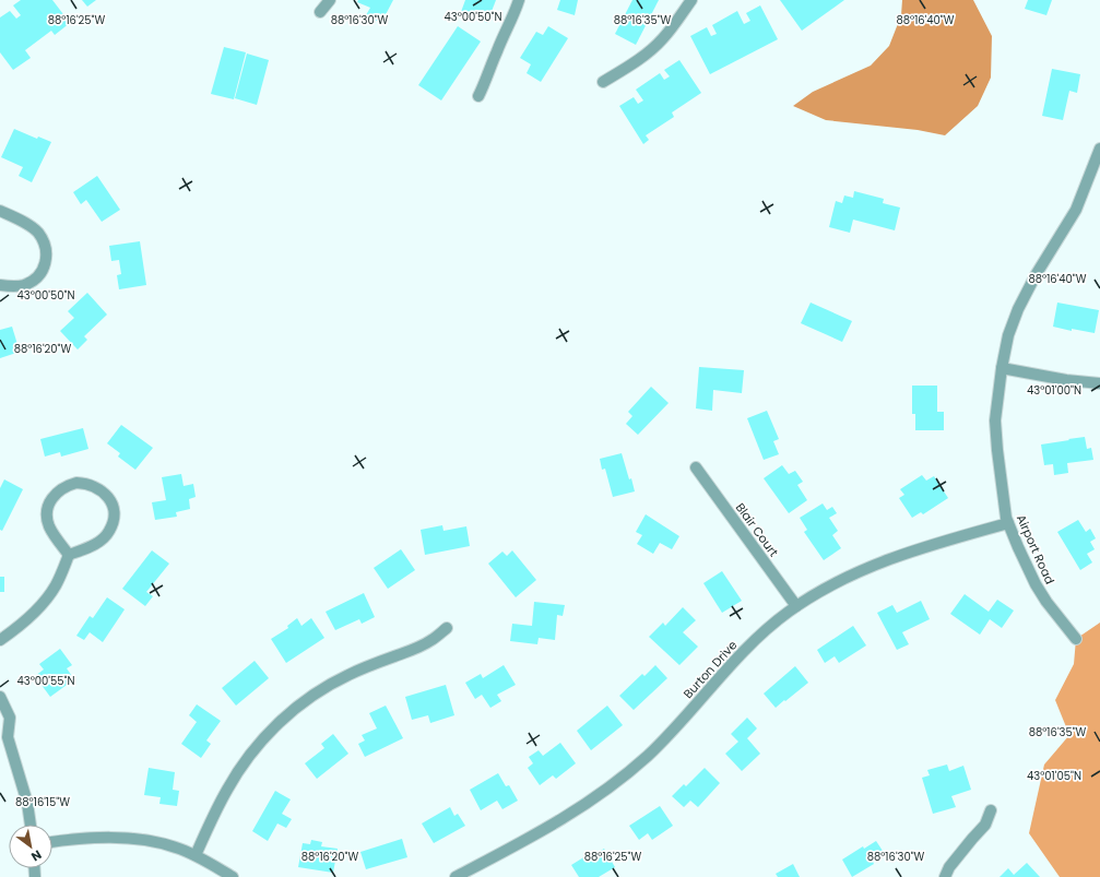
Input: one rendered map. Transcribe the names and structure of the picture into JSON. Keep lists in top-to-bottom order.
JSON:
{
  "streets": {
    "street": ["Blair Court", "Airport Road", "Burton Drive"]
  },
  "crossings": [
    ["Blair Court", "Burton Drive"],
    ["Airport Road", "Burton Drive"]
  ],
  "north": "bottom right",
  "coordinates": [
    "43°00'50\"N",
    "88°16'25\"W",
    "88°16'30\"W",
    "88°16'35\"W",
    "88°16'40\"W",
    "88°16'20\"W",
    "43°01'00\"N",
    "43°00'55\"N",
    "43°01'05\"N",
    "88°16'15\"W"
  ]
}
